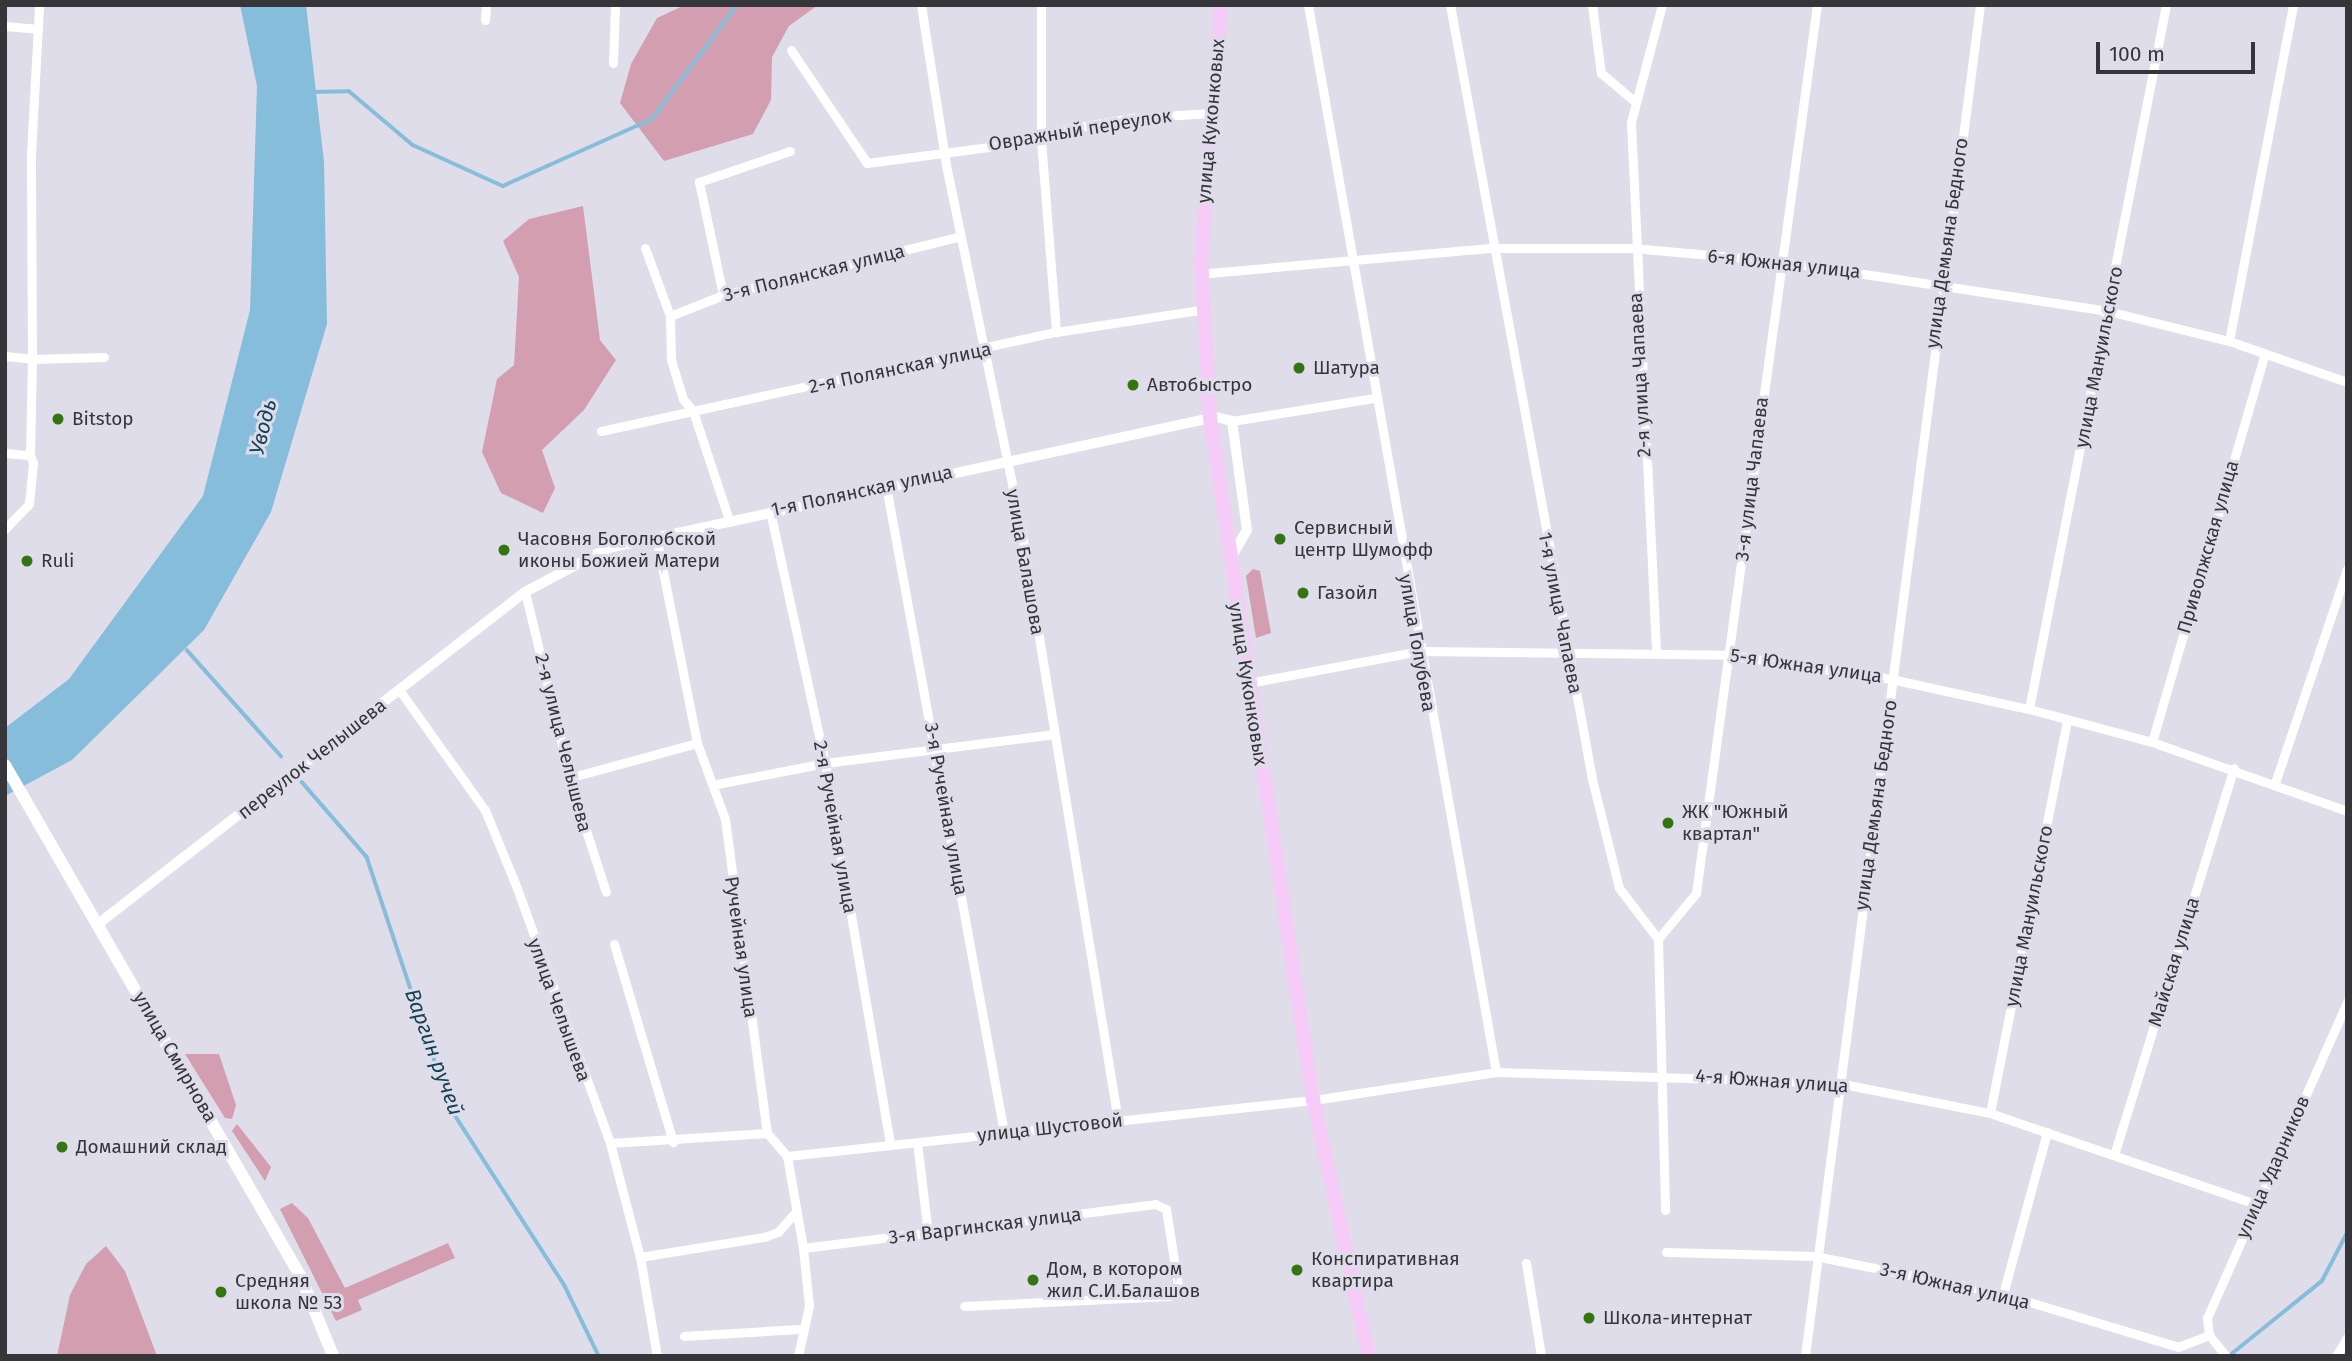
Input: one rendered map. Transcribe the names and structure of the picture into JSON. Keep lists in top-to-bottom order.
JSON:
{
  "streets": {
    "main road": ["улица Куконковых", "улица Смирнова"],
    "street": [
      "Овражный переулок",
      "улица Демьяна Бедного",
      "6-я Южная улица",
      "3-я Полянская улица",
      "улица Мануильского",
      "2-я Полянская улица",
      "2-я улица Чапаева",
      "3-я улица Чапаева",
      "1-я Полянская улица",
      "Приволжская улица",
      "улица Балашова",
      "1-я улица Чапаева",
      "улица Голубева",
      "5-я Южная улица",
      "2-я улица Челышева",
      "переулок Челышева",
      "3-я Ручейная улица",
      "2-я Ручейная улица",
      "Ручейная улица",
      "Майская улица",
      "улица Челышева",
      "4-я Южная улица",
      "улица Шустовой",
      "улица Ударников",
      "3-я Варгинская улица",
      "3-я Южная улица"
    ]
  },
  "crossings": [
    ["улица Куконковых", "Овражный переулок"],
    ["улица Куконковых", "6-я Южная улица"],
    ["улица Куконковых", "2-я Полянская улица"],
    ["улица Куконковых", "1-я Полянская улица"],
    ["улица Куконковых", "5-я Южная улица"],
    ["улица Куконковых", "4-я Южная улица"],
    ["улица Куконковых", "улица Шустовой"],
    ["Овражный переулок", "улица Балашова"],
    ["улица Демьяна Бедного", "6-я Южная улица"],
    ["улица Демьяна Бедного", "5-я Южная улица"],
    ["улица Демьяна Бедного", "4-я Южная улица"],
    ["улица Демьяна Бедного", "3-я Южная улица"],
    ["6-я Южная улица", "улица Мануильского"],
    ["6-я Южная улица", "2-я улица Чапаева"],
    ["6-я Южная улица", "3-я улица Чапаева"],
    ["6-я Южная улица", "Приволжская улица"],
    ["6-я Южная улица", "1-я улица Чапаева"],
    ["6-я Южная улица", "улица Голубева"],
    ["3-я Полянская улица", "улица Балашова"],
    ["улица Мануильского", "5-я Южная улица"],
    ["улица Мануильского", "4-я Южная улица"],
    ["2-я Полянская улица", "улица Балашова"],
    ["2-я улица Чапаева", "5-я Южная улица"],
    ["3-я улица Чапаева", "1-я улица Чапаева"],
    ["3-я улица Чапаева", "5-я Южная улица"],
    ["1-я Полянская улица", "улица Балашова"],
    ["1-я Полянская улица", "2-я улица Челышева"],
    ["1-я Полянская улица", "переулок Челышева"],
    ["1-я Полянская улица", "3-я Ручейная улица"],
    ["1-я Полянская улица", "2-я Ручейная улица"],
    ["1-я Полянская улица", "Ручейная улица"],
    ["Приволжская улица", "5-я Южная улица"],
    ["улица Балашова", "улица Шустовой"],
    ["1-я улица Чапаева", "5-я Южная улица"],
    ["улица Голубева", "5-я Южная улица"],
    ["улица Голубева", "4-я Южная улица"],
    ["5-я Южная улица", "Майская улица"],
    ["2-я улица Челышева", "переулок Челышева"],
    ["переулок Челышева", "улица Челышева"],
    ["переулок Челышева", "улица Смирнова"],
    ["3-я Ручейная улица", "улица Шустовой"],
    ["2-я Ручейная улица", "улица Шустовой"],
    ["Майская улица", "4-я Южная улица"],
    ["4-я Южная улица", "улица Шустовой"],
    ["4-я Южная улица", "улица Ударников"],
    ["улица Ударников", "3-я Южная улица"]
  ],
  "water": ["Уводь", "Варгин ручей"],
  "places": [
    "Шатура",
    "Автобыстро",
    "Bitstop",
    "Сервисный центр Шумофф",
    "Часовня Боголюбской иконы Божией Матери",
    "Ruli",
    "Газойл",
    "ЖК \"Южный квартал\"",
    "Домашний склад",
    "Конспиративная квартира",
    "Дом, в котором жил С.И.Балашов",
    "Средняя школа № 53",
    "Школа-интернат"
  ],
  "scale_bar": "100 m"
}
